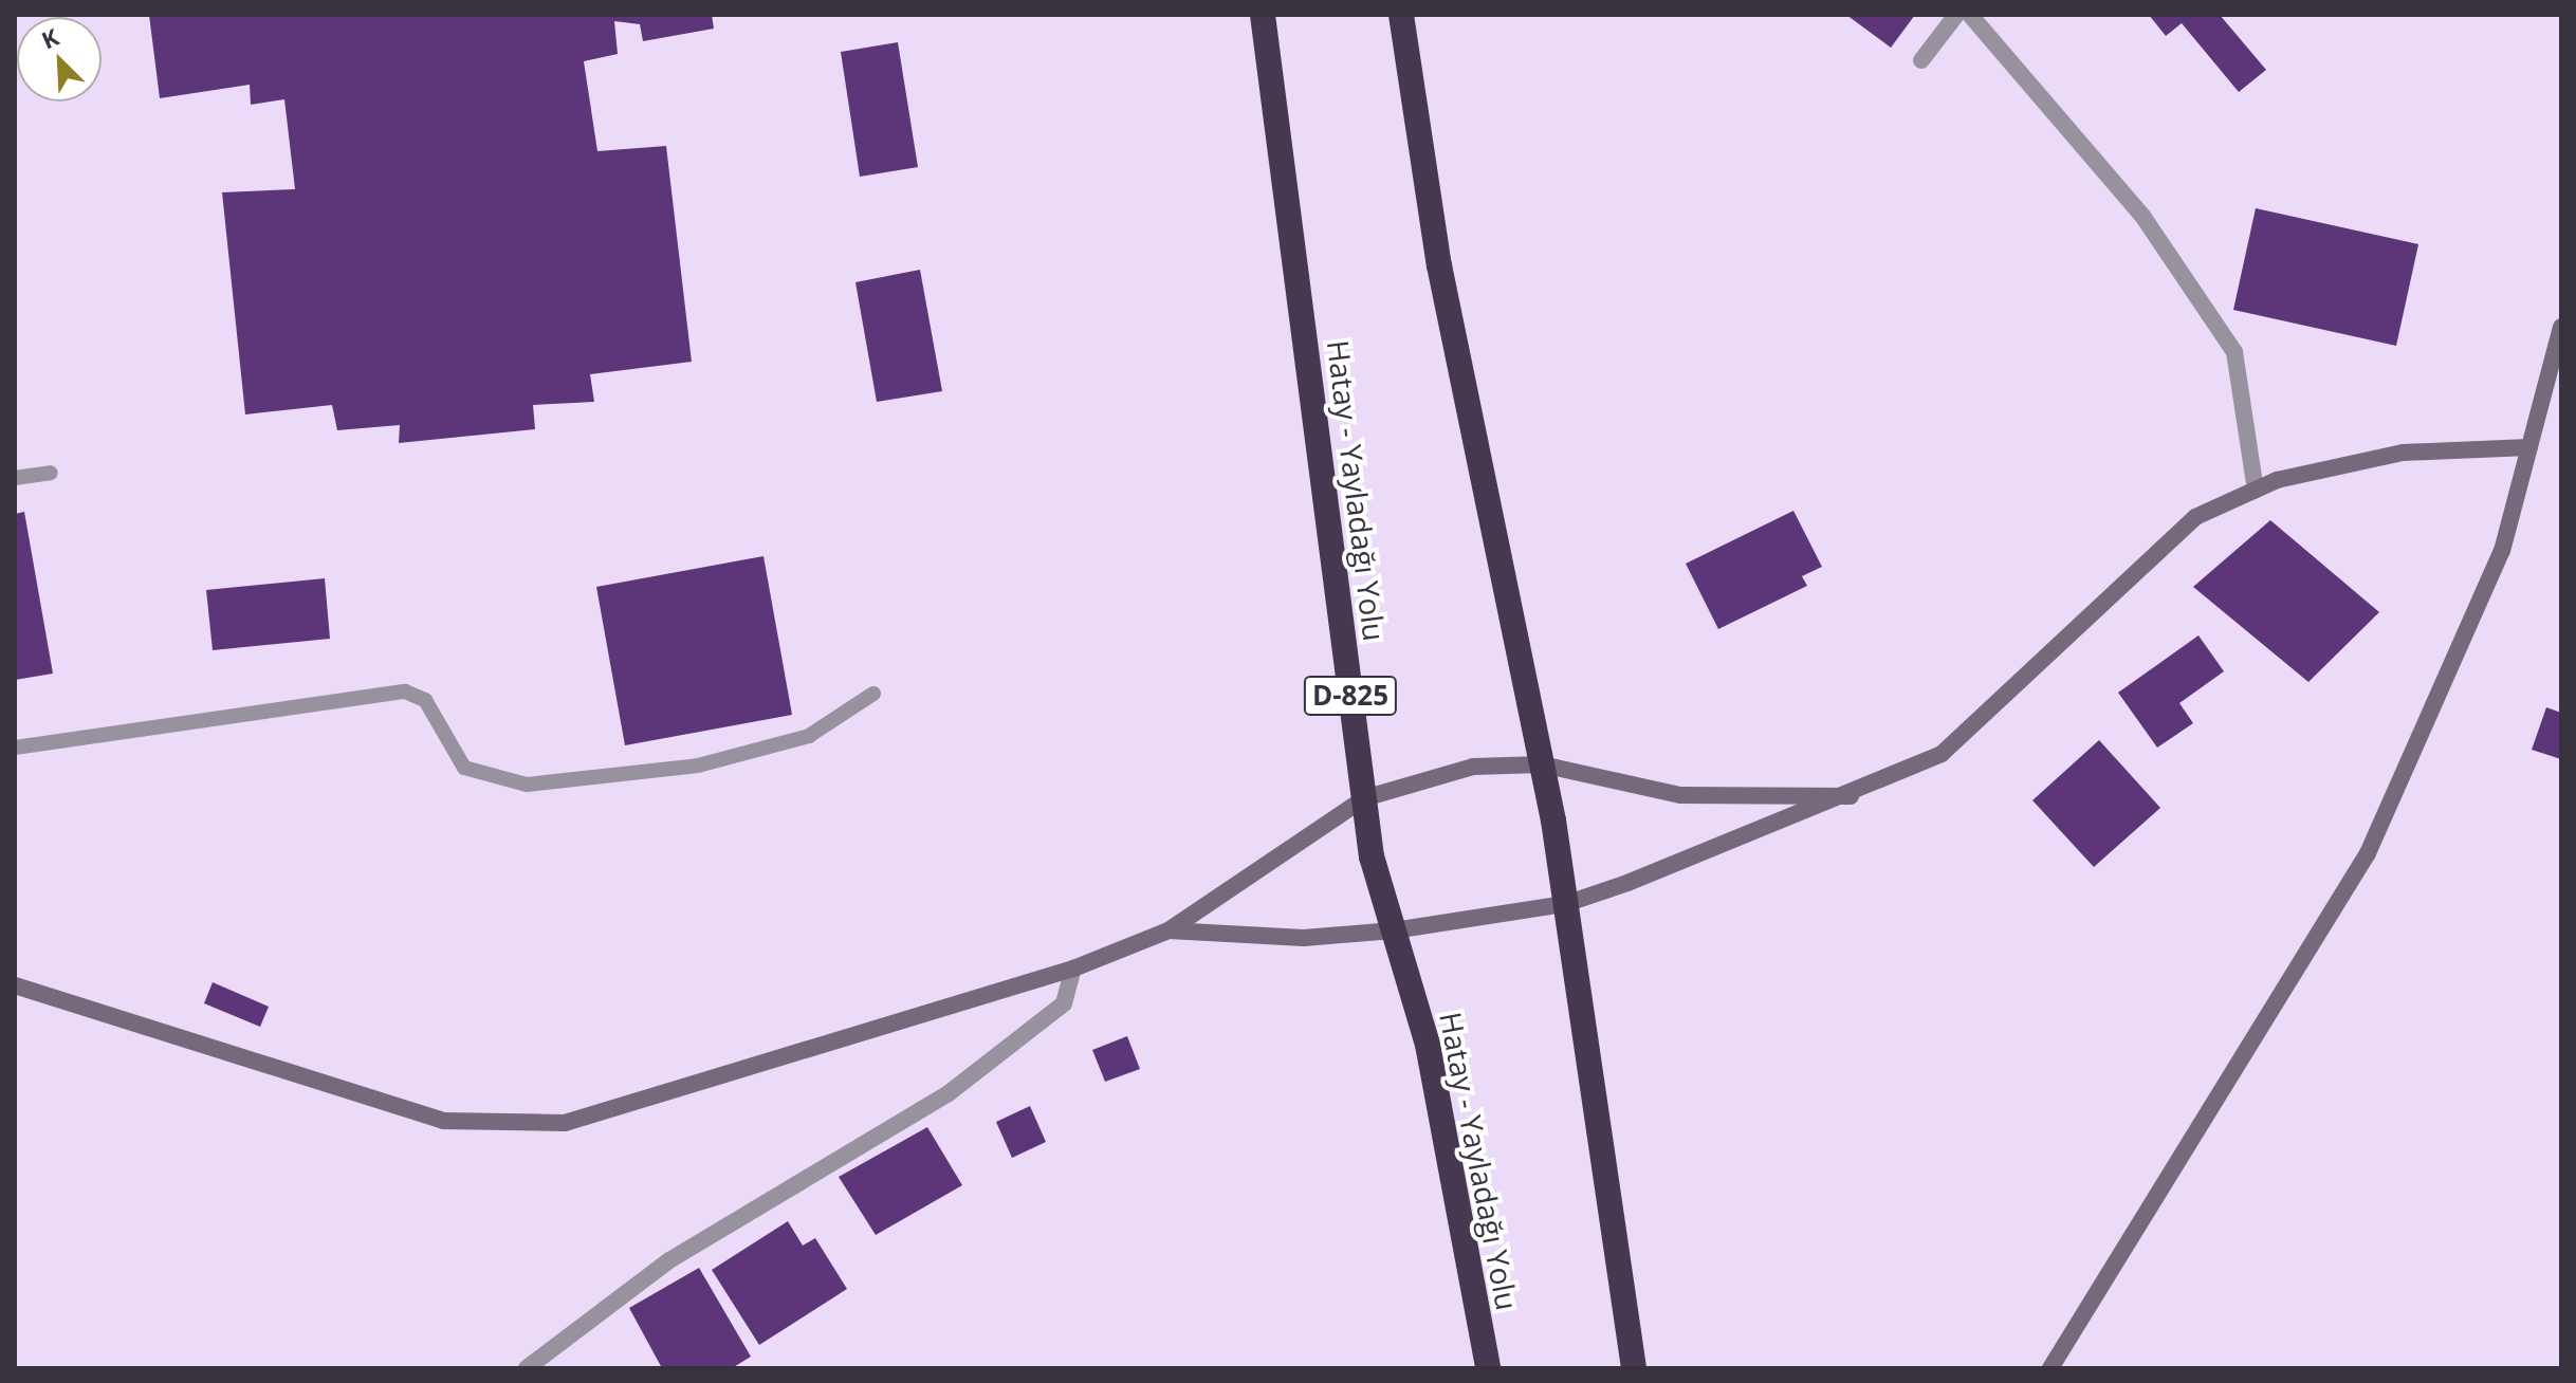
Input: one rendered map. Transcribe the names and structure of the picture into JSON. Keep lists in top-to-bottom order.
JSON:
{
  "streets": {
    "highway": ["Hatay - Yayladağı Yolu", "D-825"]
  },
  "north": "top left"
}
